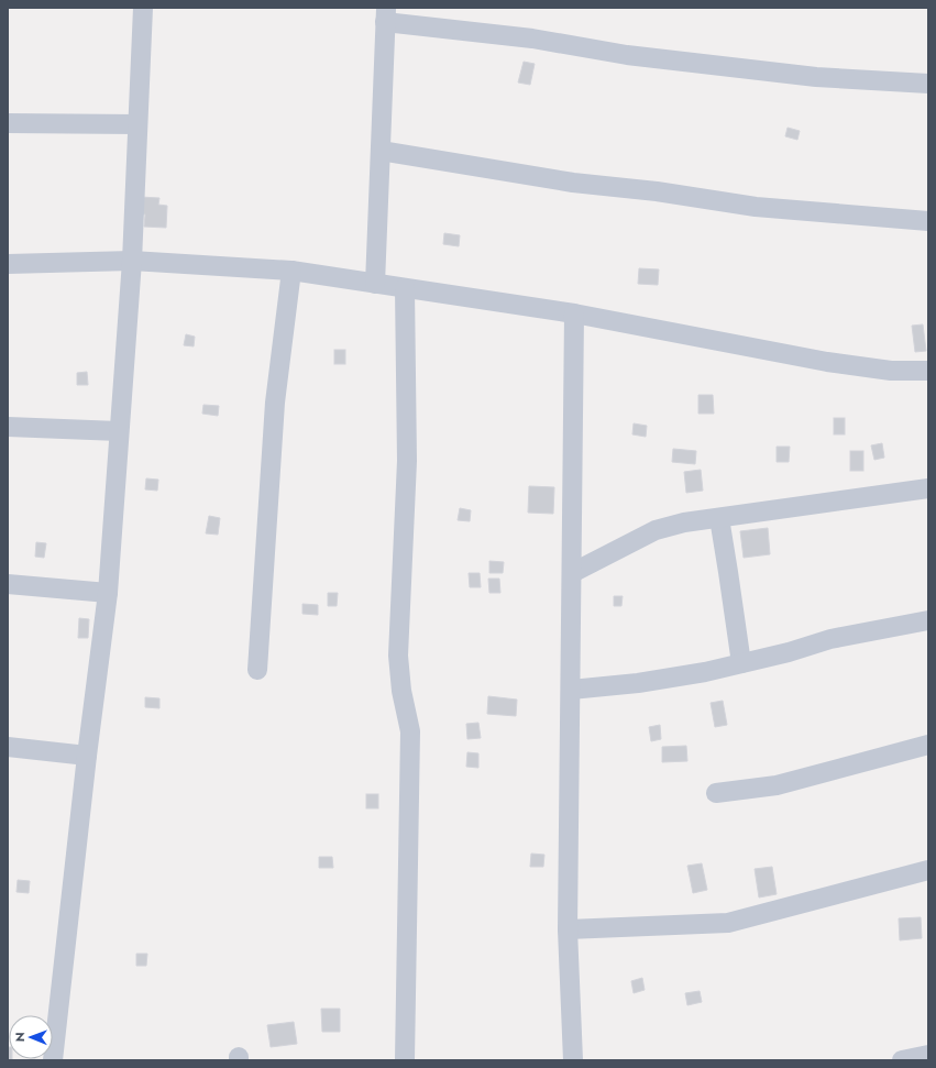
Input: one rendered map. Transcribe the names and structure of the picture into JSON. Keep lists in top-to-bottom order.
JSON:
{
  "north": "left"
}
